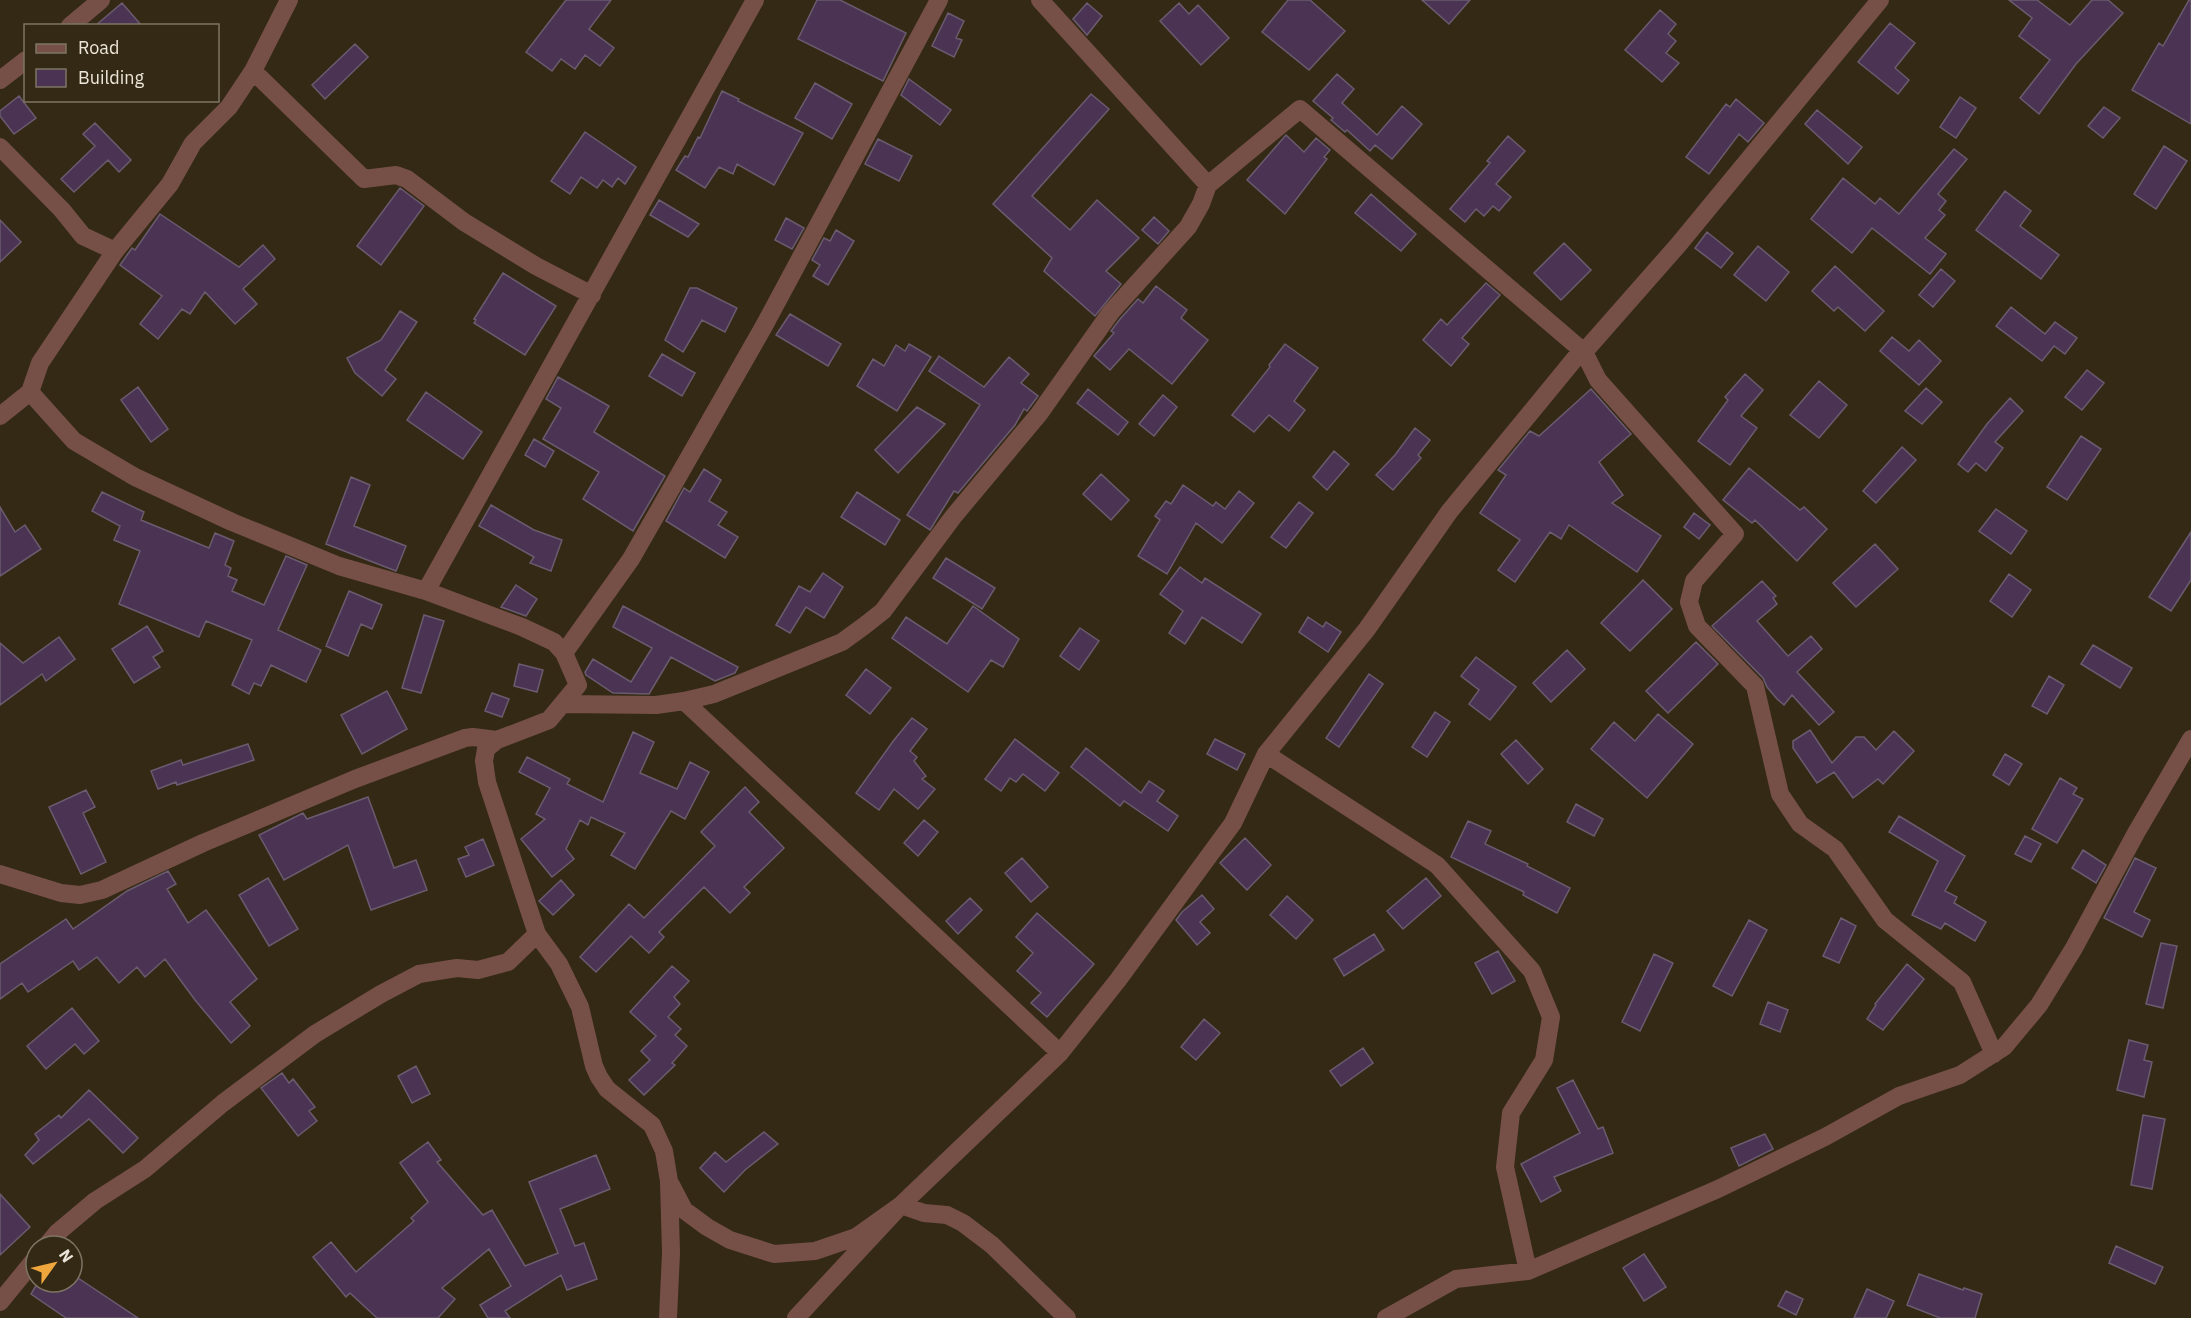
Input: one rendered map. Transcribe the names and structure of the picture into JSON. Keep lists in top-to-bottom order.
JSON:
{
  "legend": ["Road", "Building"],
  "north": "top right"
}
